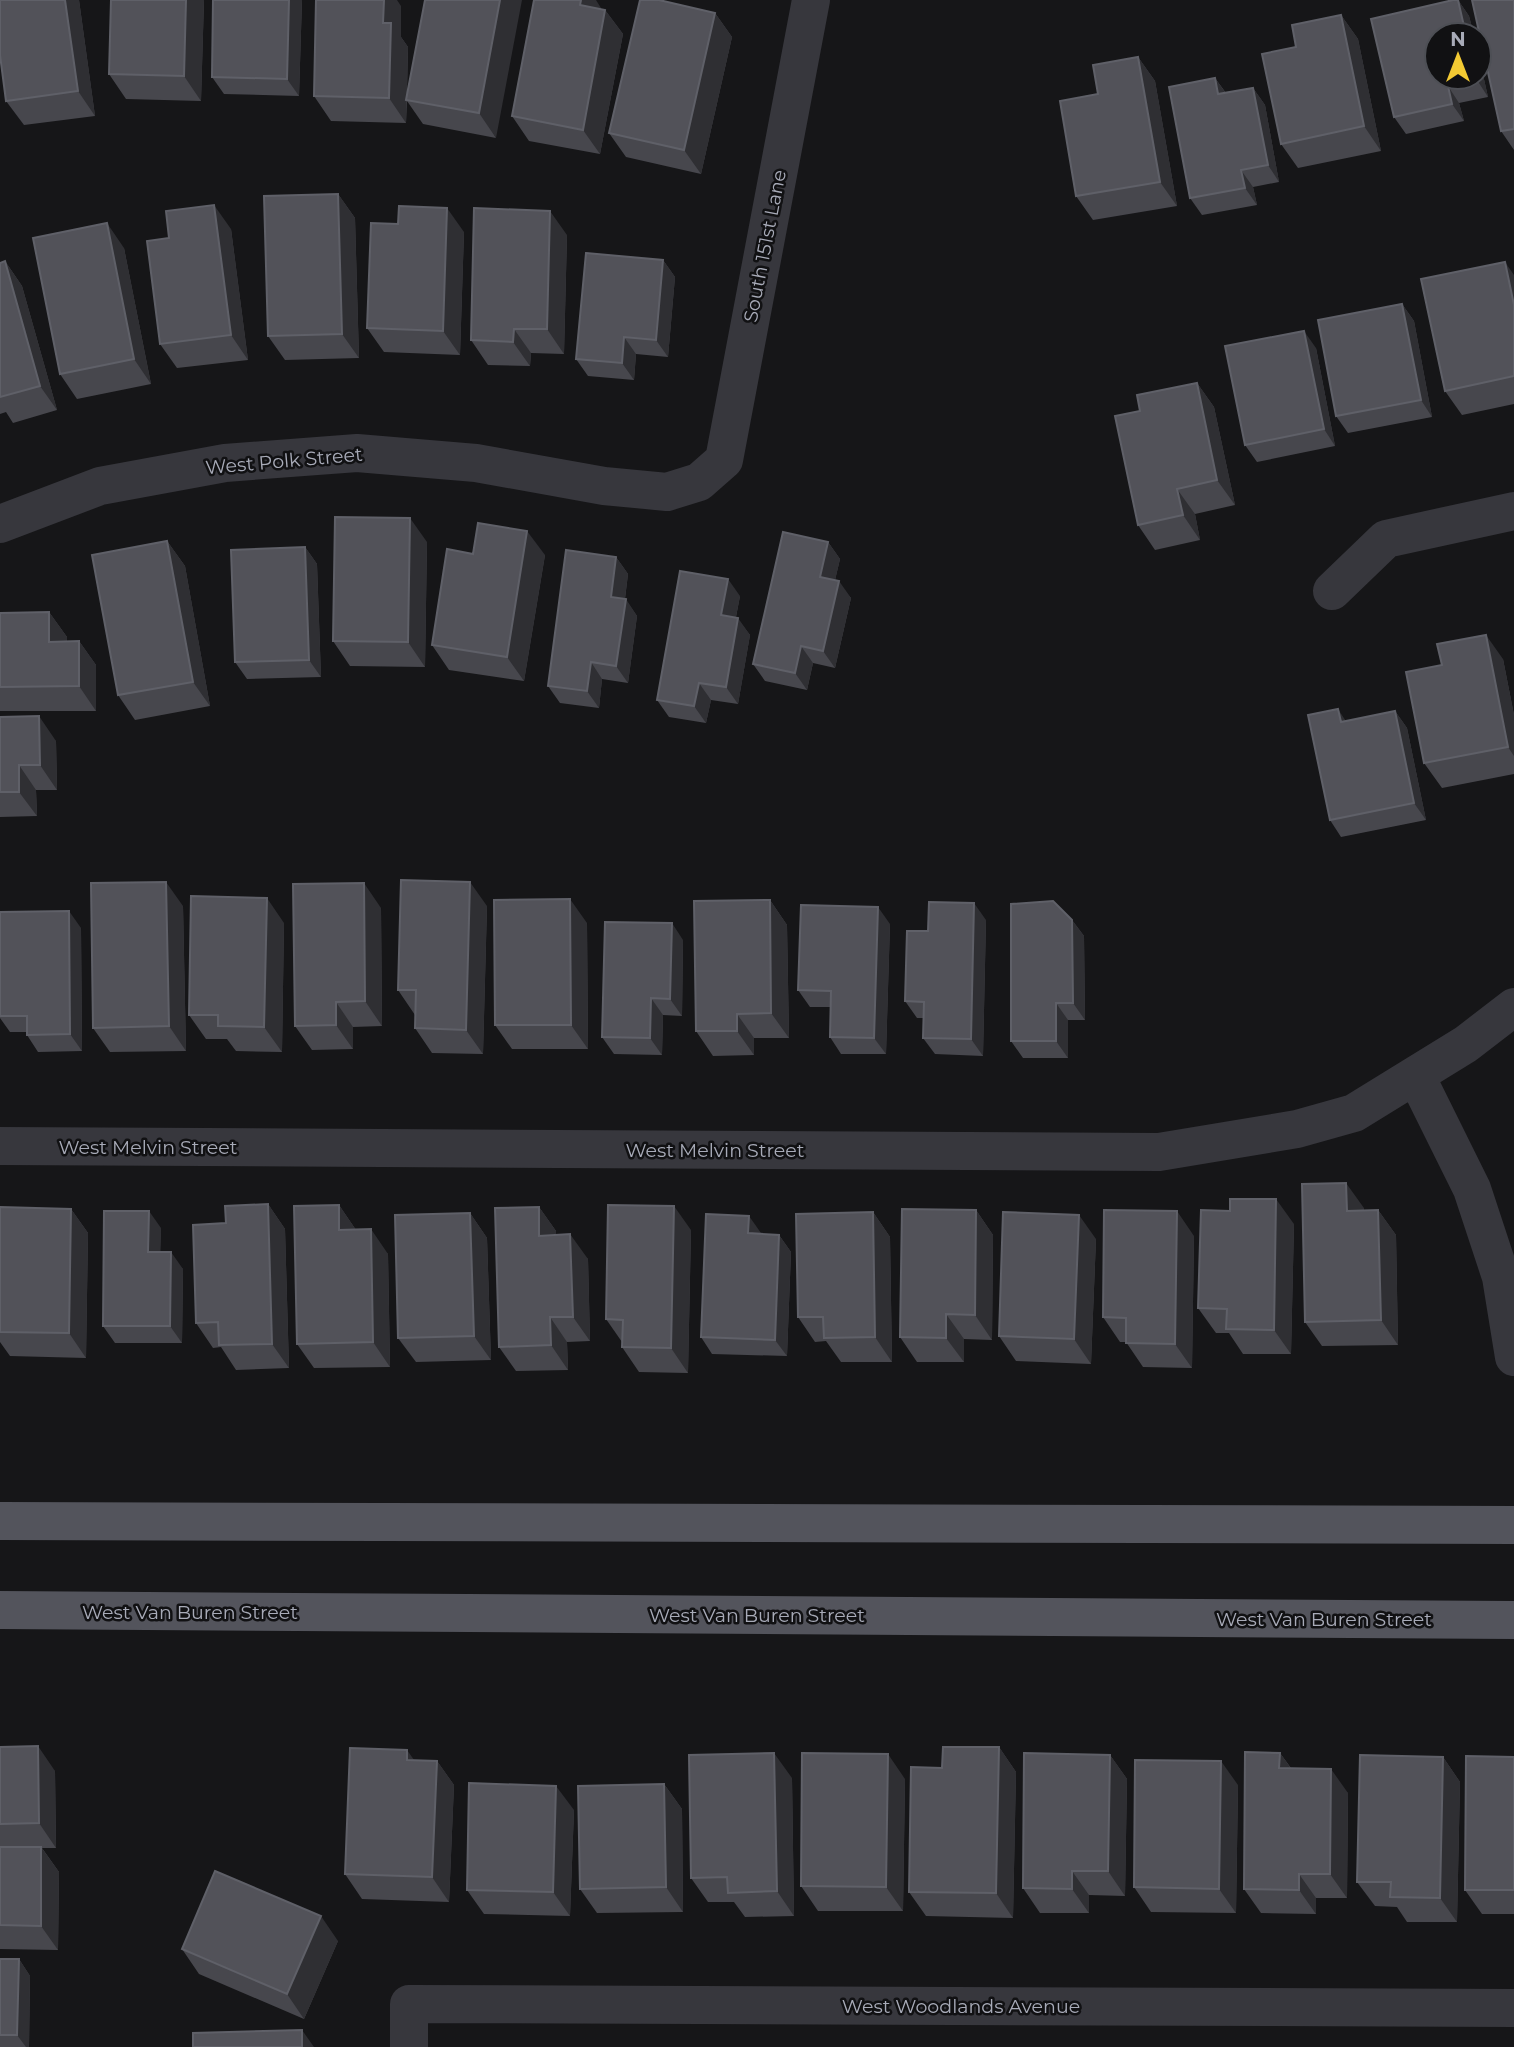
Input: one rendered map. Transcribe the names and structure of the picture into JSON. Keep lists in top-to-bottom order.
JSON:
{
  "streets": {
    "main road": ["West Van Buren Street"],
    "street": [
      "South 151st Lane",
      "West Polk Street",
      "West Melvin Street",
      "West Woodlands Avenue"
    ]
  },
  "crossings": [
    ["South 151st Lane", "West Polk Street"]
  ],
  "north": "top"
}
